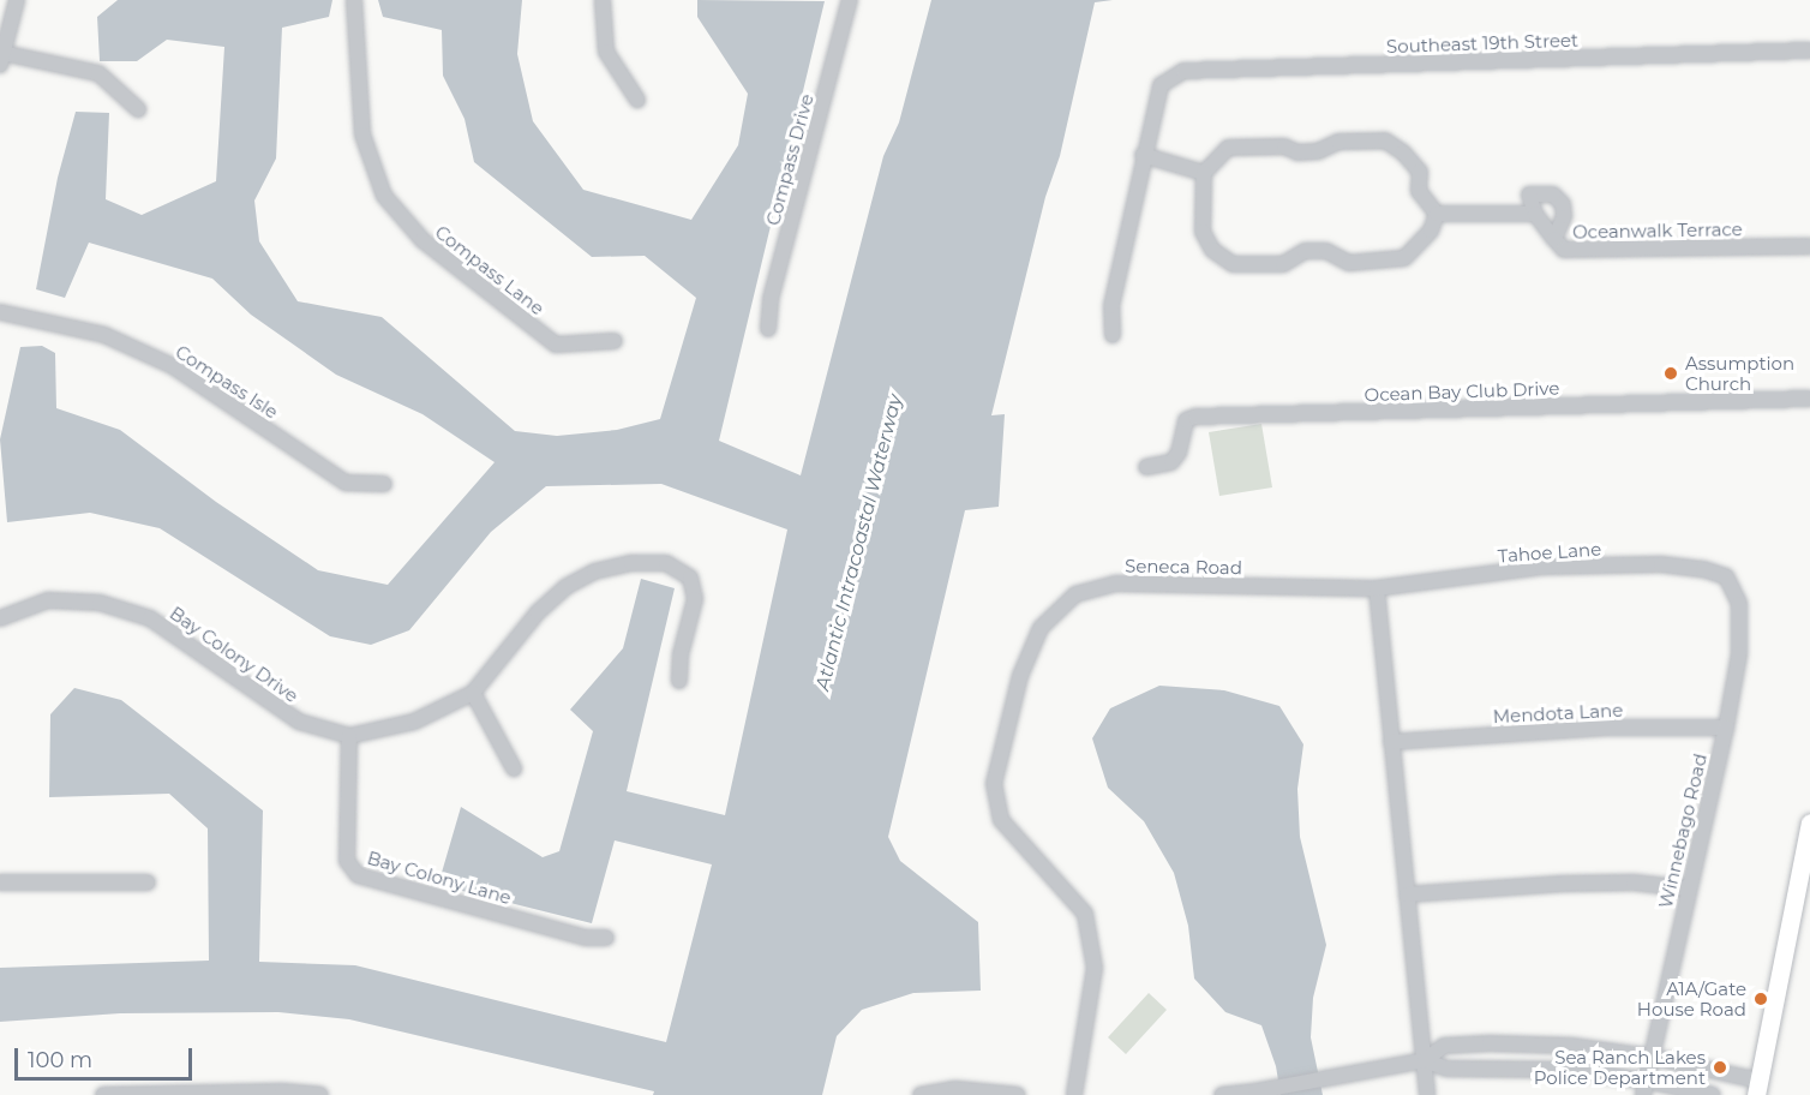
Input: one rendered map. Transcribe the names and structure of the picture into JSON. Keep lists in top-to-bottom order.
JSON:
{
  "streets": {
    "street": [
      "Southeast 19th Street",
      "Compass Drive",
      "Oceanwalk Terrace",
      "Compass Lane",
      "Compass Isle",
      "Ocean Bay Club Drive",
      "Tahoe Lane",
      "Seneca Road",
      "Bay Colony Drive",
      "Mendota Lane",
      "Winnebago Road",
      "Bay Colony Lane"
    ]
  },
  "crossings": [
    ["Tahoe Lane", "Seneca Road"],
    ["Tahoe Lane", "Winnebago Road"],
    ["Bay Colony Drive", "Bay Colony Lane"],
    ["Mendota Lane", "Winnebago Road"]
  ],
  "water": ["Atlantic Intracoastal Waterway"],
  "places": ["Assumption Church", "A1A/Gate House Road", "Sea Ranch Lakes Police Department"],
  "scale_bar": "100 m"
}
